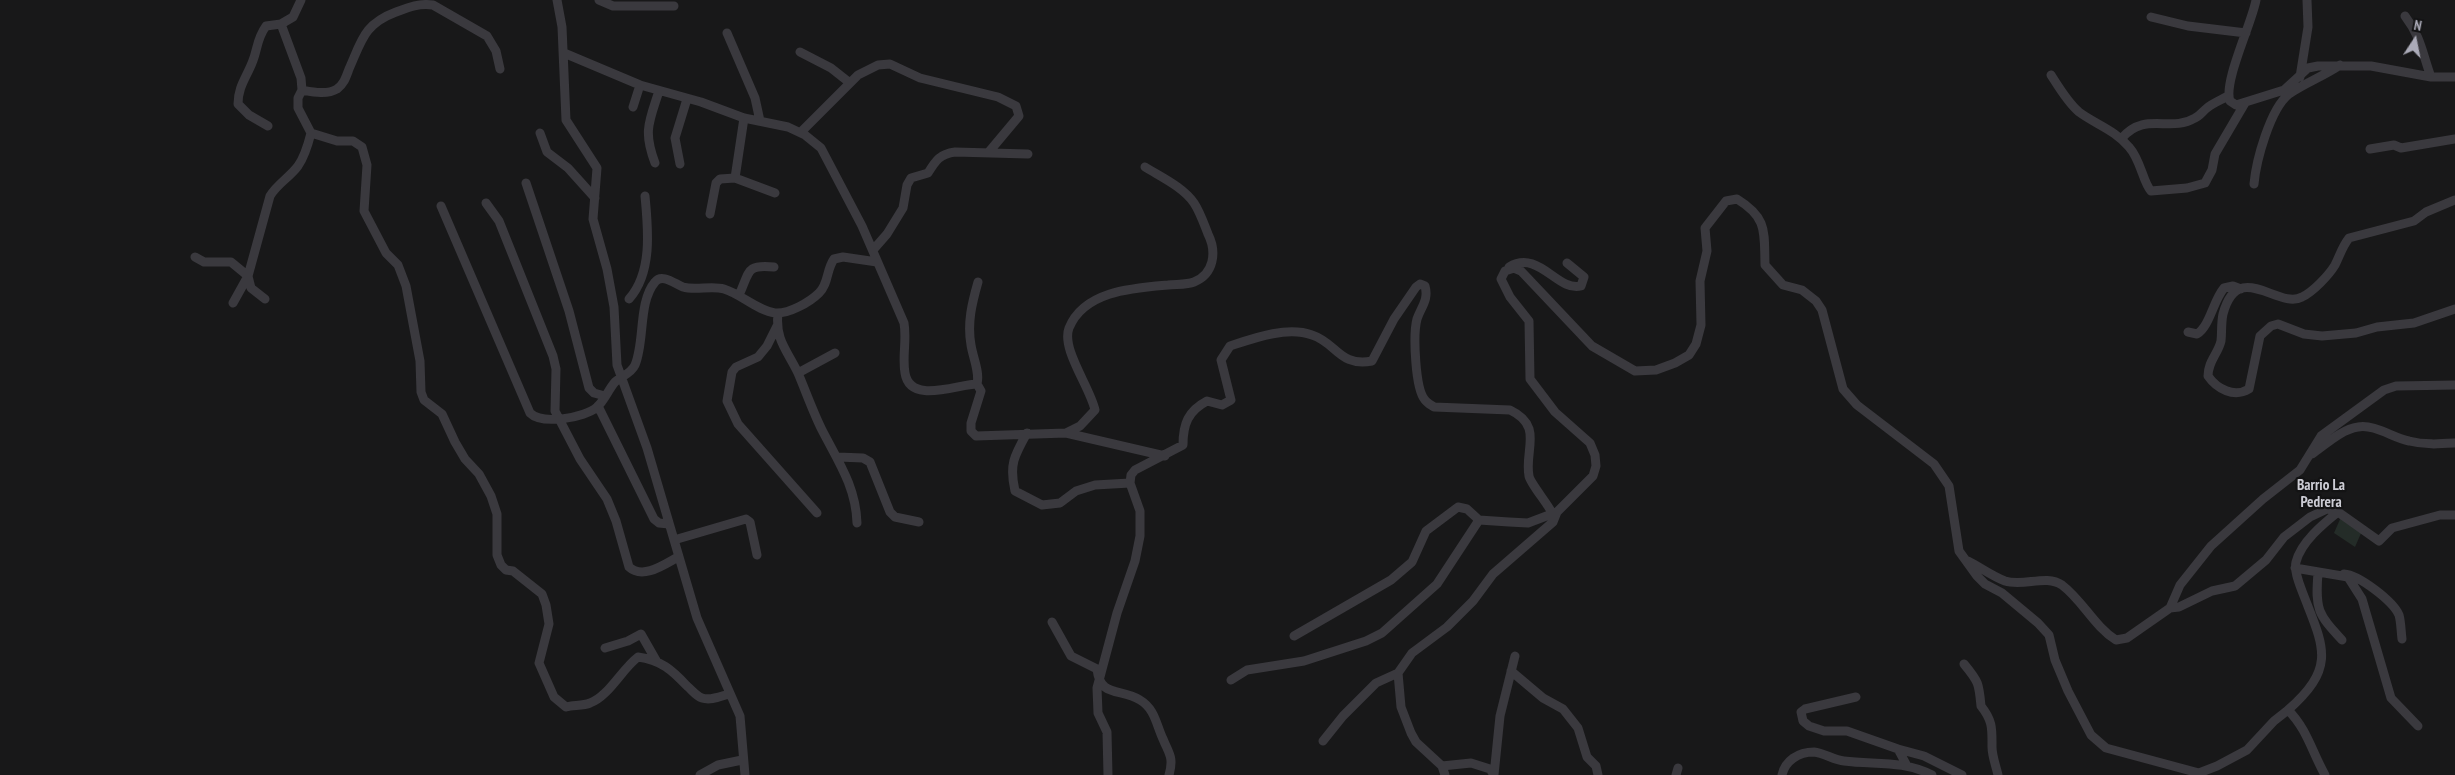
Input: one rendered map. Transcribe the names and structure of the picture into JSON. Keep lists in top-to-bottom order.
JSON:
{
  "districts": ["Barrio La Pedrera"],
  "north": "top"
}
